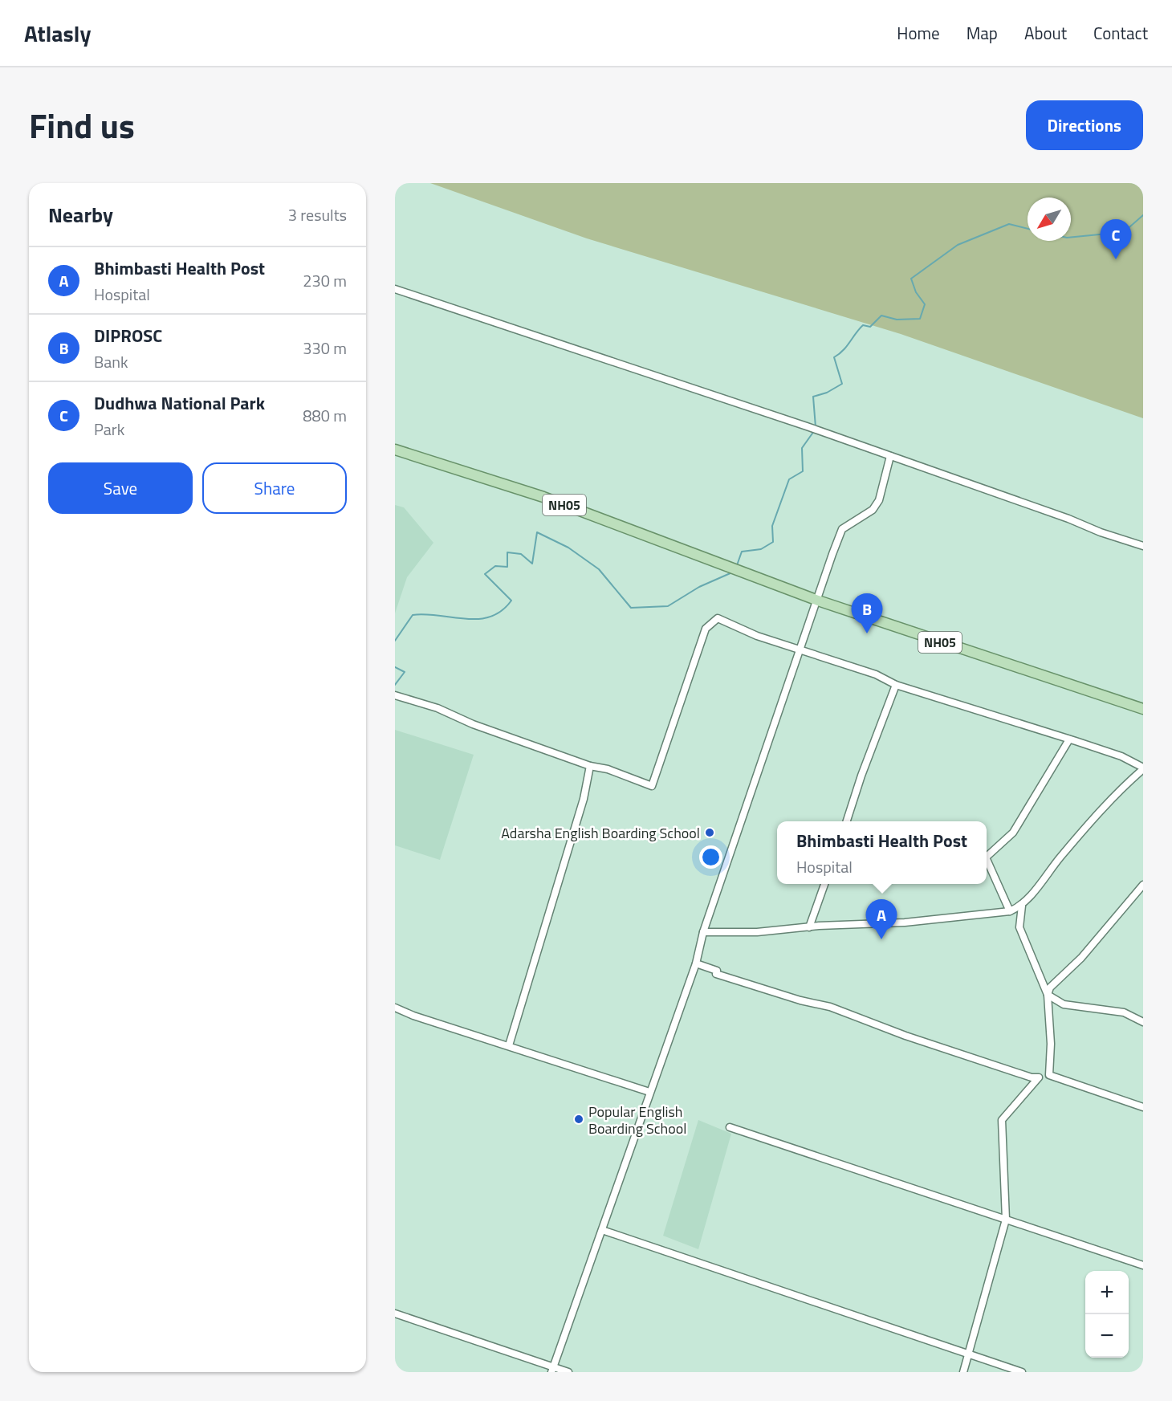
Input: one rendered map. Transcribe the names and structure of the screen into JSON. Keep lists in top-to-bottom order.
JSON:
{
  "streets": {
    "main road": ["NH05"]
  },
  "places": ["Adarsha English Boarding School", "Popular English Boarding School"],
  "north": "bottom left",
  "page": {
    "header": "Atlasly",
    "nav": [
      "Home",
      "Map",
      "About",
      "Contact"
    ],
    "title": "Find us",
    "buttons": [
      "Directions",
      ["Save", "Share"]
    ],
    "heading": ["Nearby", "3 results"],
    "pins": ["C", "B", "A"],
    "list": [
      {
        "mark": "A",
        "name": "Bhimbasti Health Post",
        "note": "Hospital",
        "value": "230 m"
      },
      {
        "mark": "B",
        "name": "DIPROSC",
        "note": "Bank",
        "value": "330 m"
      },
      {
        "mark": "C",
        "name": "Dudhwa National Park",
        "note": "Park",
        "value": "880 m"
      }
    ],
    "popup": ["Bhimbasti Health Post", "Hospital"],
    "map_buttons": ["+", "−"]
  }
}
